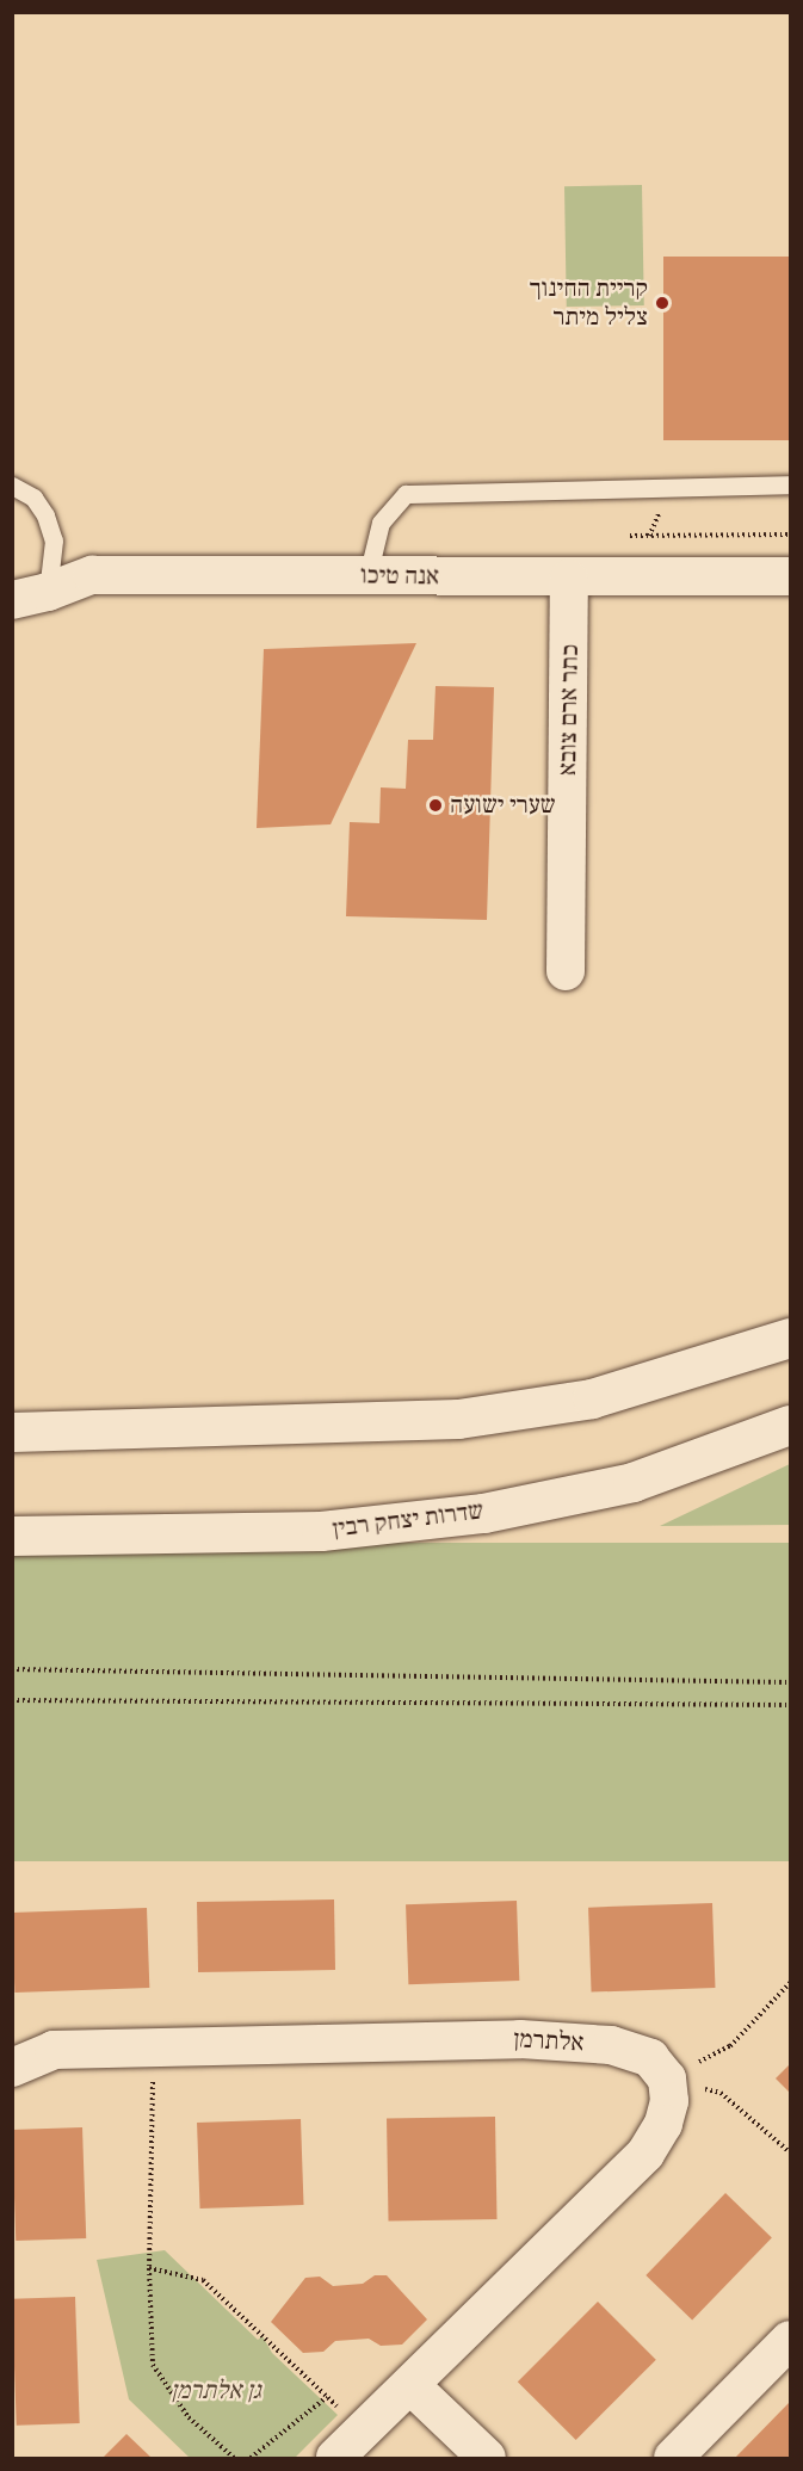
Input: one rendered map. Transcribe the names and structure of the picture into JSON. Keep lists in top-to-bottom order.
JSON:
{
  "streets": {
    "main road": ["שדרות יצחק רבין"],
    "street": ["אנה טיכו", "כתר ארם צובא", "אלתרמן"]
  },
  "crossings": [
    ["אנה טיכו", "כתר ארם צובא"]
  ],
  "parks": ["גן אלתרמן"],
  "places": ["קריית החינוך צליל מיתר", "שערי ישועה"]
}
